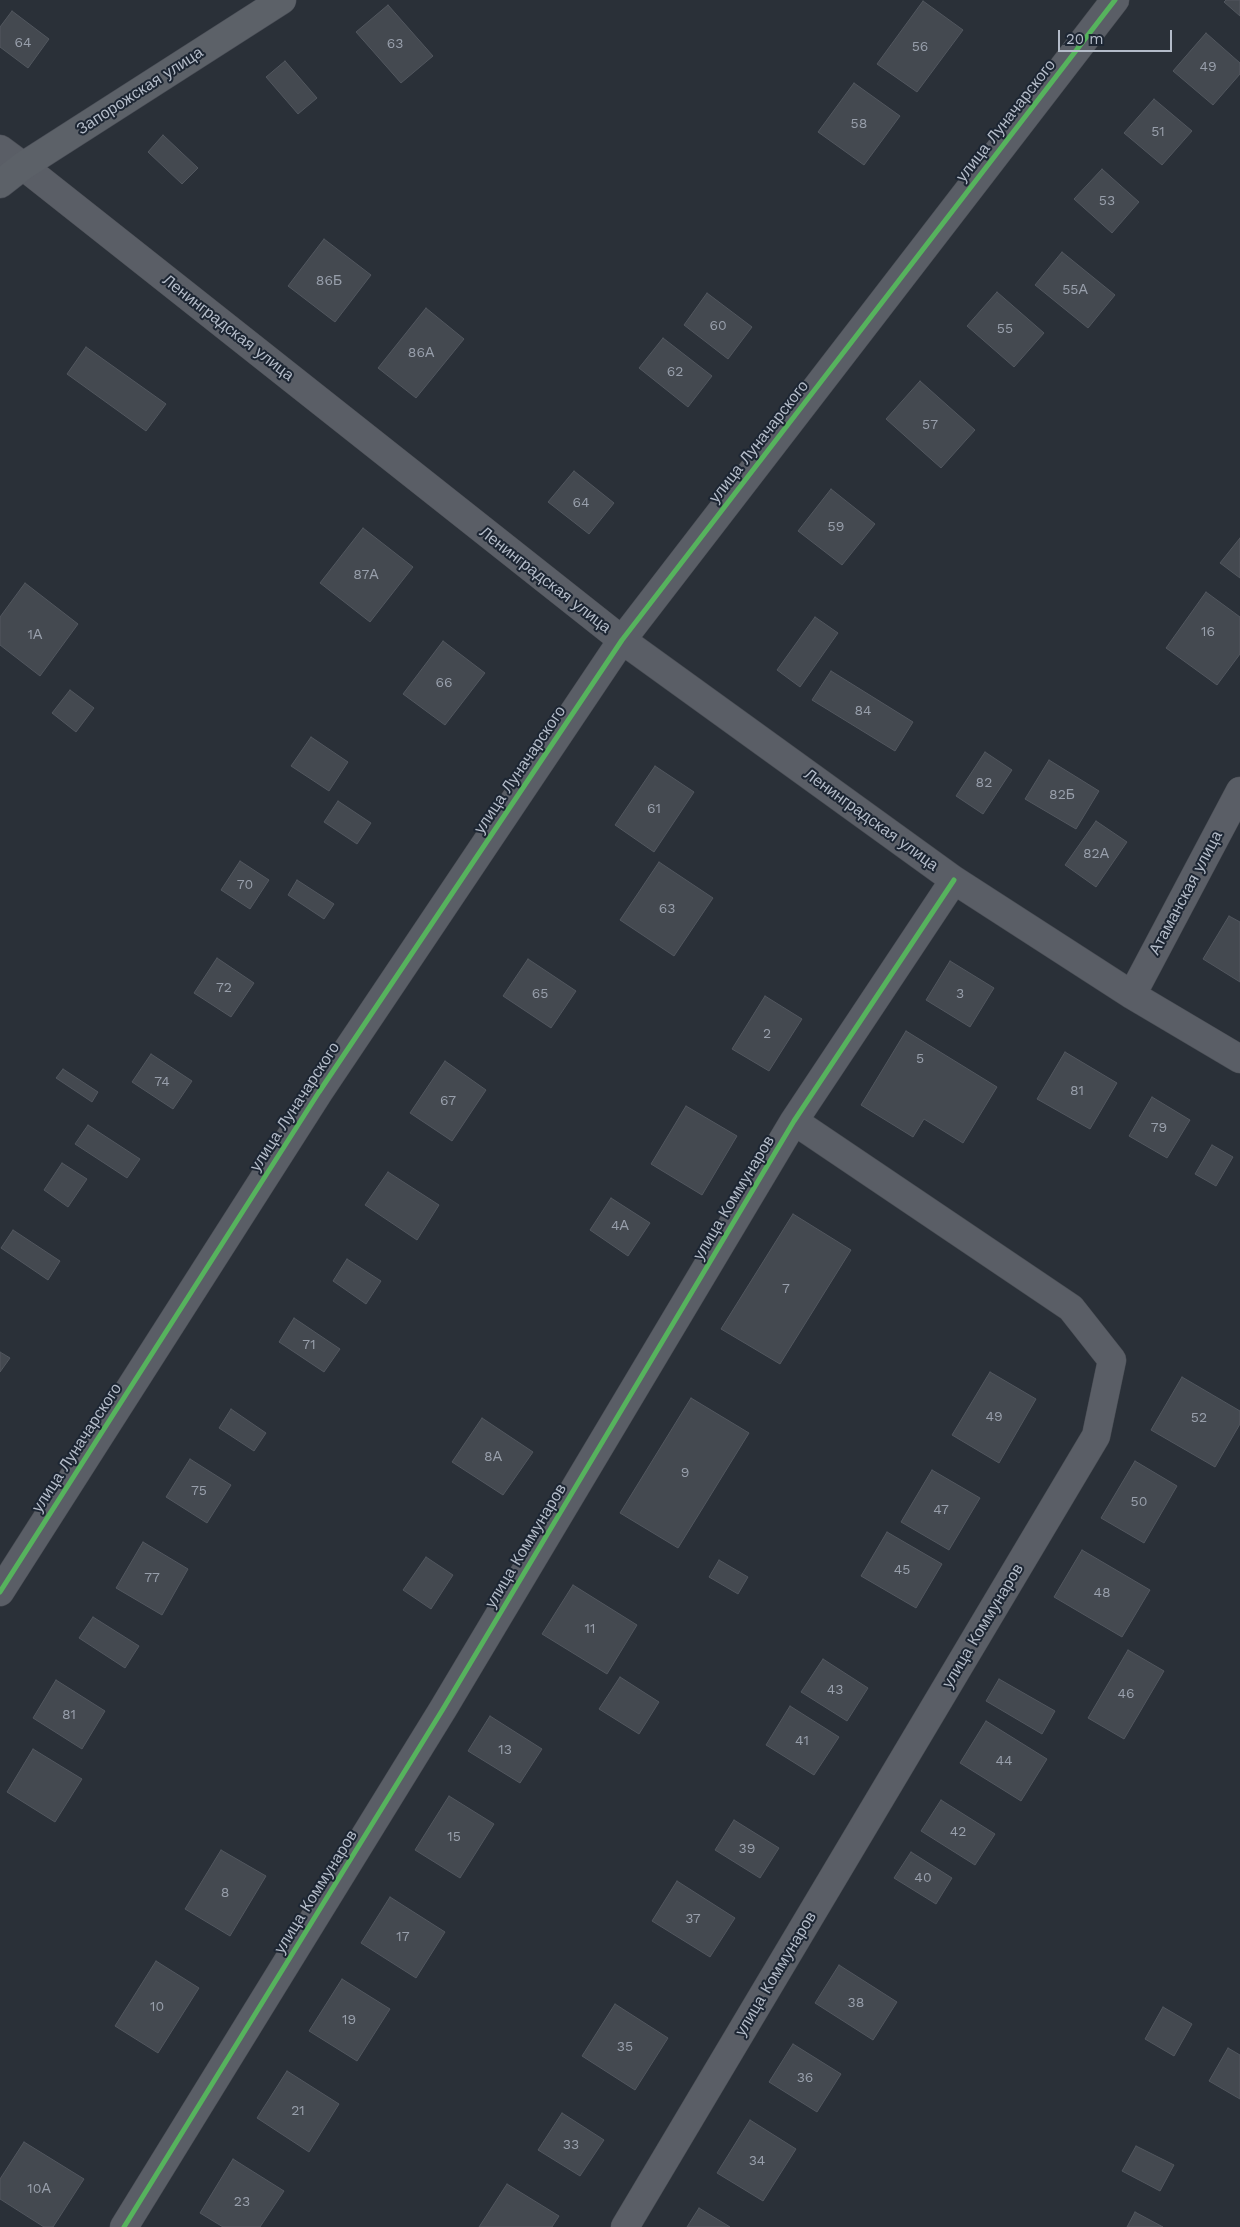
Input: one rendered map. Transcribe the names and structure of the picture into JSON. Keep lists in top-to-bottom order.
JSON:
{
  "streets": {
    "main road": ["Запорожская улица"],
    "street": [
      "улица Луначарского",
      "Ленинградская улица",
      "Атаманская улица",
      "улица Коммунаров"
    ]
  },
  "crossings": [
    ["Запорожская улица", "Ленинградская улица"],
    ["улица Луначарского", "Ленинградская улица"],
    ["Ленинградская улица", "Атаманская улица"],
    ["Ленинградская улица", "улица Коммунаров"]
  ],
  "house_numbers": [
    "64",
    "63",
    "56",
    "49",
    "58",
    "51",
    "53",
    "86Б",
    "55А",
    "60",
    "55",
    "86А",
    "62",
    "57",
    "64",
    "59",
    "87А",
    "16",
    "1А",
    "66",
    "84",
    "82",
    "82Б",
    "61",
    "82А",
    "70",
    "63",
    "72",
    "65",
    "3",
    "2",
    "5",
    "74",
    "81",
    "67",
    "79",
    "4А",
    "7",
    "71",
    "49",
    "52",
    "8А",
    "9",
    "75",
    "50",
    "47",
    "45",
    "77",
    "48",
    "11",
    "43",
    "46",
    "81",
    "41",
    "13",
    "44",
    "42",
    "15",
    "39",
    "40",
    "8",
    "37",
    "17",
    "38",
    "10",
    "19",
    "35",
    "36",
    "21",
    "33",
    "34",
    "10А",
    "23"
  ],
  "scale_bar": "20 m"
}
